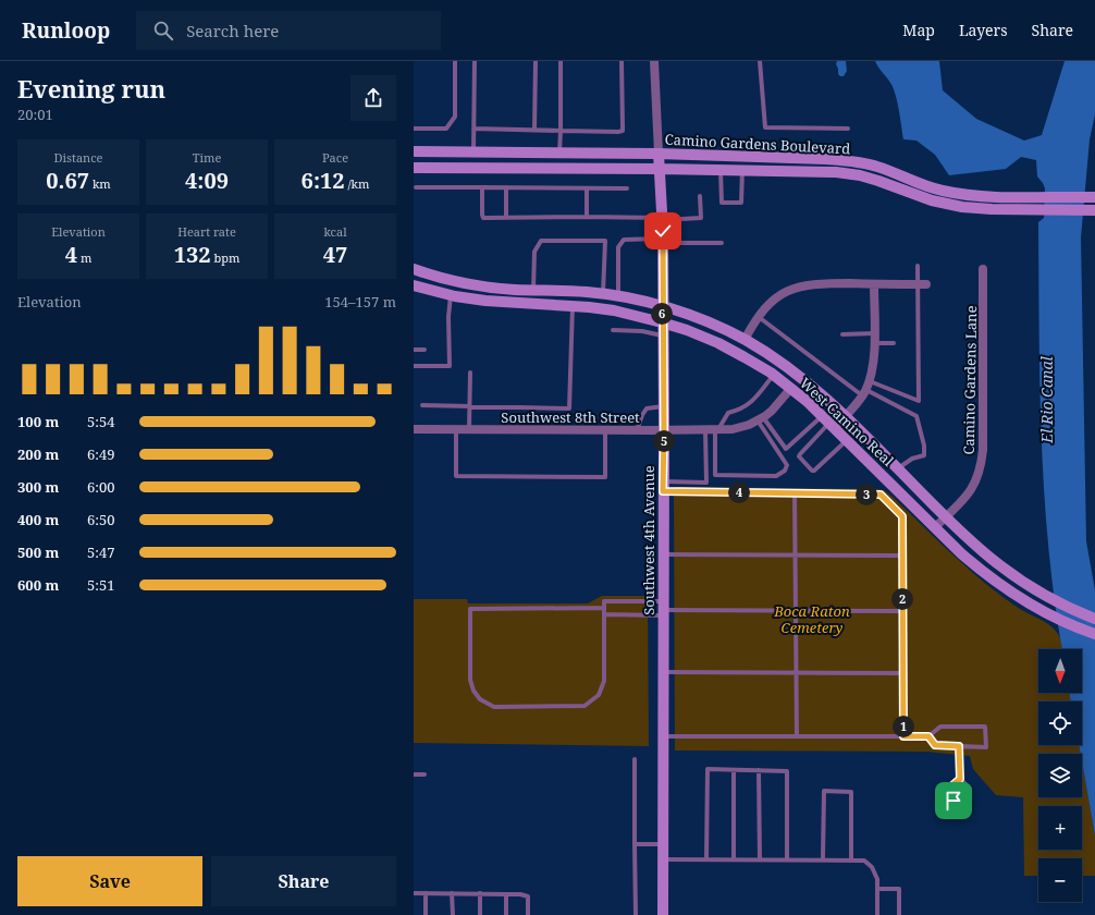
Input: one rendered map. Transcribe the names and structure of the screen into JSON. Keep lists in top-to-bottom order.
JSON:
{
  "streets": {
    "street": [
      "Camino Gardens Boulevard",
      "Camino Gardens Lane",
      "Southwest 8th Street",
      "West Camino Real",
      "Southwest 4th Avenue"
    ]
  },
  "crossings": [
    ["Camino Gardens Boulevard", "Southwest 4th Avenue"],
    ["Camino Gardens Lane", "West Camino Real"],
    ["Southwest 8th Street", "West Camino Real"],
    ["Southwest 8th Street", "Southwest 4th Avenue"],
    ["West Camino Real", "Southwest 4th Avenue"]
  ],
  "water": ["El Rio Canal"],
  "parks": ["Boca Raton Cemetery"],
  "north": "bottom",
  "page": {
    "header": "Runloop",
    "search": "Search here",
    "nav": ["Map", "Layers", "Share"],
    "heading": ["Evening run", "20:01"],
    "stats": [
      ["Distance", "0.67 km"],
      ["Time", "4:09"],
      ["Pace", "6:12 /km"],
      ["Elevation", "4 m"],
      ["Heart rate", "132 bpm"],
      ["kcal", "47"]
    ],
    "chart": ["Elevation", "154–157 m"],
    "pins": [
      "6",
      "5",
      "4",
      "3",
      "2",
      "1"
    ],
    "list": [
      {
        "name": "100 m",
        "note": "5:54"
      },
      {
        "name": "200 m",
        "note": "6:49"
      },
      {
        "name": "300 m",
        "note": "6:00"
      },
      {
        "name": "400 m",
        "note": "6:50"
      },
      {
        "name": "500 m",
        "note": "5:47"
      },
      {
        "name": "600 m",
        "note": "5:51"
      }
    ],
    "map_buttons": ["+", "−"],
    "buttons": ["Save", "Share"]
  }
}
